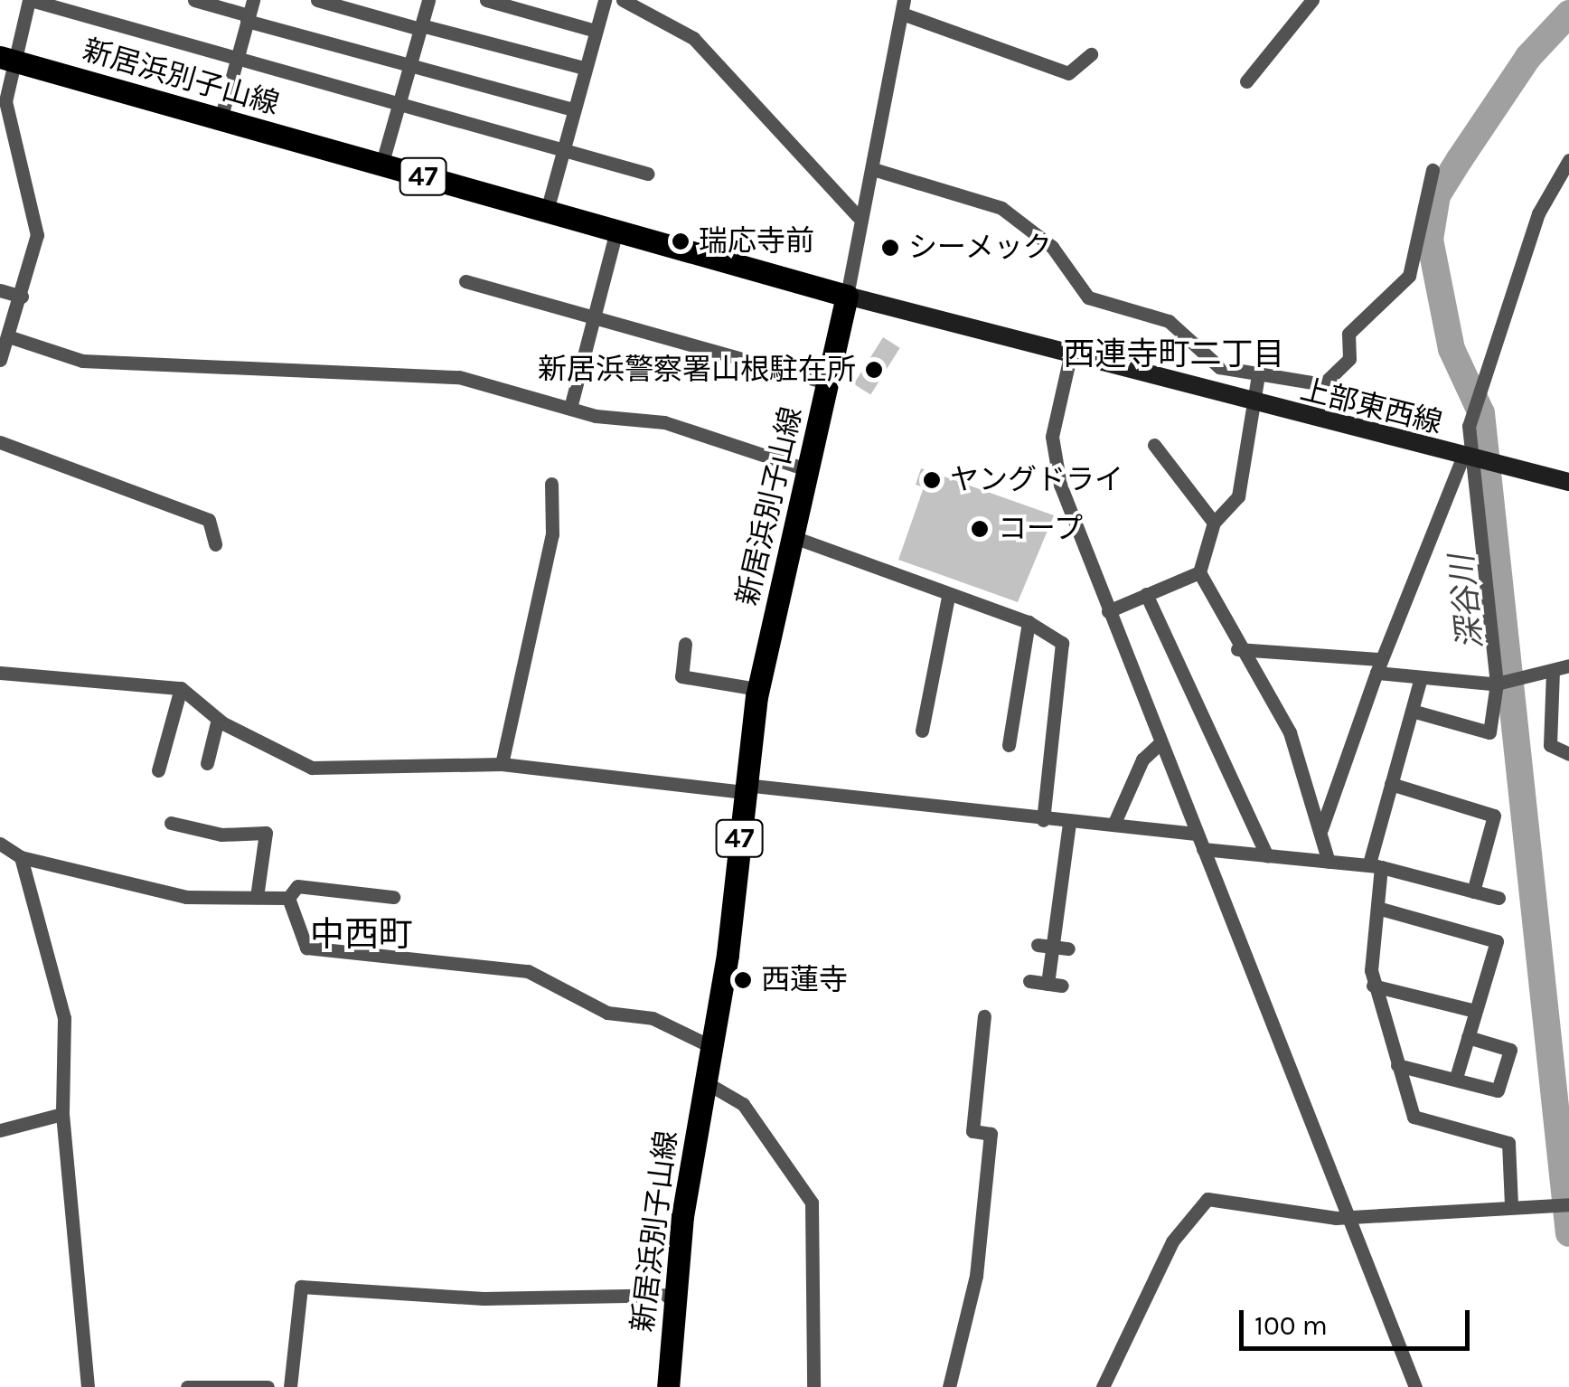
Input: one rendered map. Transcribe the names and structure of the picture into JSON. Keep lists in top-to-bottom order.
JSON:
{
  "streets": {
    "main road": ["新居浜別子山線", "47"],
    "street": ["上部東西線"]
  },
  "crossings": [
    ["新居浜別子山線", "上部東西線"]
  ],
  "districts": ["西連寺町二丁目", "中西町"],
  "water": ["深谷川"],
  "places": [
    "瑞応寺前",
    "シーメック",
    "新居浜警察署山根駐在所",
    "ヤングドライ",
    "コープ",
    "西蓮寺"
  ],
  "scale_bar": "100 m"
}
